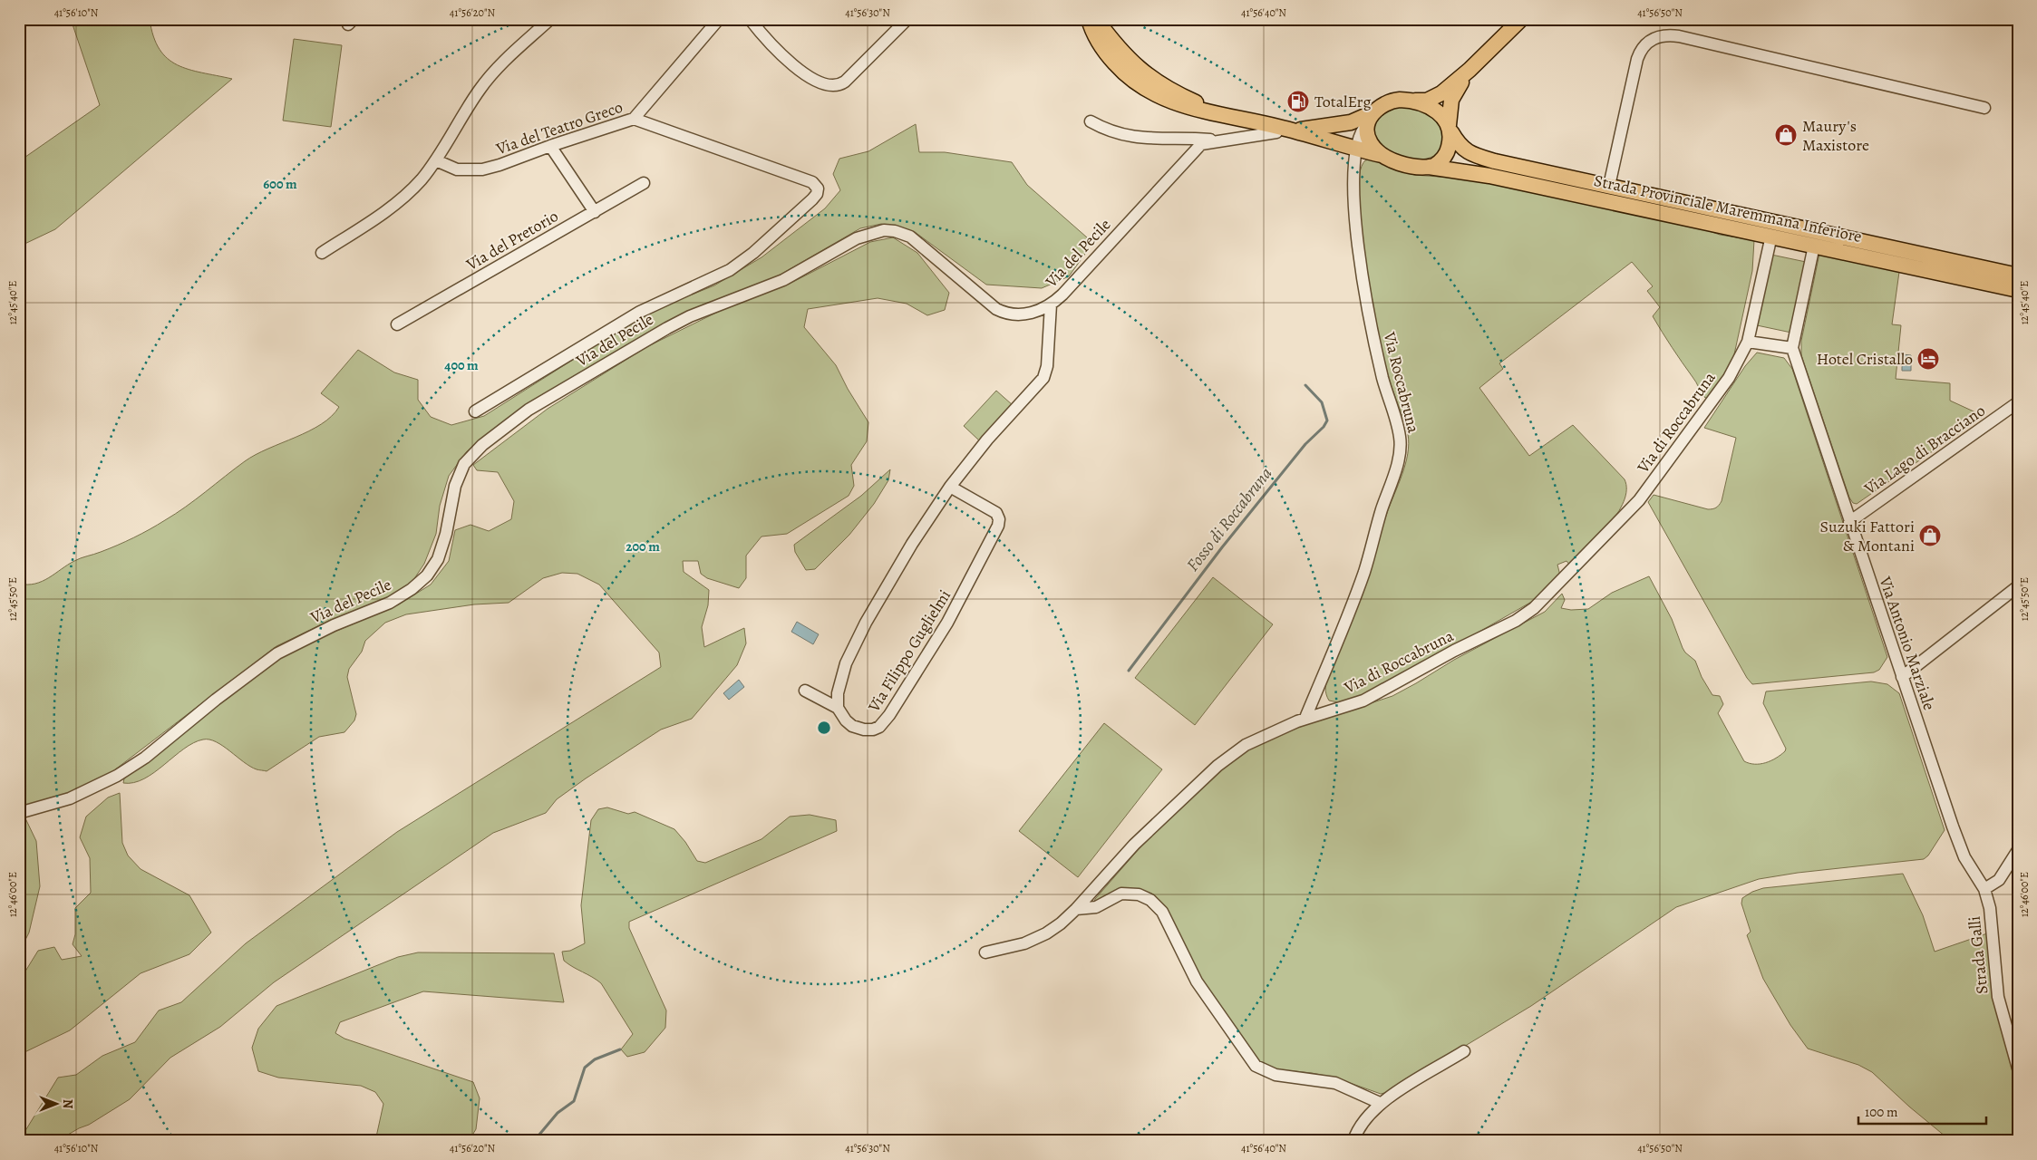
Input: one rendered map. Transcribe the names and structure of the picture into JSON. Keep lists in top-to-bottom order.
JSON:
{
  "streets": {
    "main road": ["Strada Provinciale Maremmana Inferiore"],
    "street": [
      "Via del Teatro Greco",
      "Via del Pretorio",
      "Via del Pecile",
      "Via Roccabruna",
      "Via di Roccabruna",
      "Via Lago di Bracciano",
      "Via Antonio Marziale",
      "Via Filippo Guglielmi",
      "Strada Galli"
    ]
  },
  "crossings": [
    ["Via del Teatro Greco", "Via del Pecile"],
    ["Strada Provinciale Maremmana Inferiore", "Via di Roccabruna"],
    ["Strada Provinciale Maremmana Inferiore", "Via Antonio Marziale"],
    ["Via Roccabruna", "Via di Roccabruna"],
    ["Via Lago di Bracciano", "Via Antonio Marziale"],
    ["Via Antonio Marziale", "Strada Galli"]
  ],
  "water": ["Fosso di Roccabruna"],
  "places": {
    "fuel station": ["TotalErg"],
    "shop": ["Maury's Maxistore", "Suzuki Fattori & Montani"],
    "hotel": ["Hotel Cristallo"]
  },
  "scale_bar": "100 m",
  "north": "right",
  "coordinates": [
    "41°56'10\"N",
    "41°56'20\"N",
    "41°56'30\"N",
    "41°56'40\"N",
    "41°56'50\"N",
    "12°45'40\"E",
    "12°45'50\"E",
    "12°46'00\"E"
  ],
  "rings": ["600 m", "400 m", "200 m"]
}
